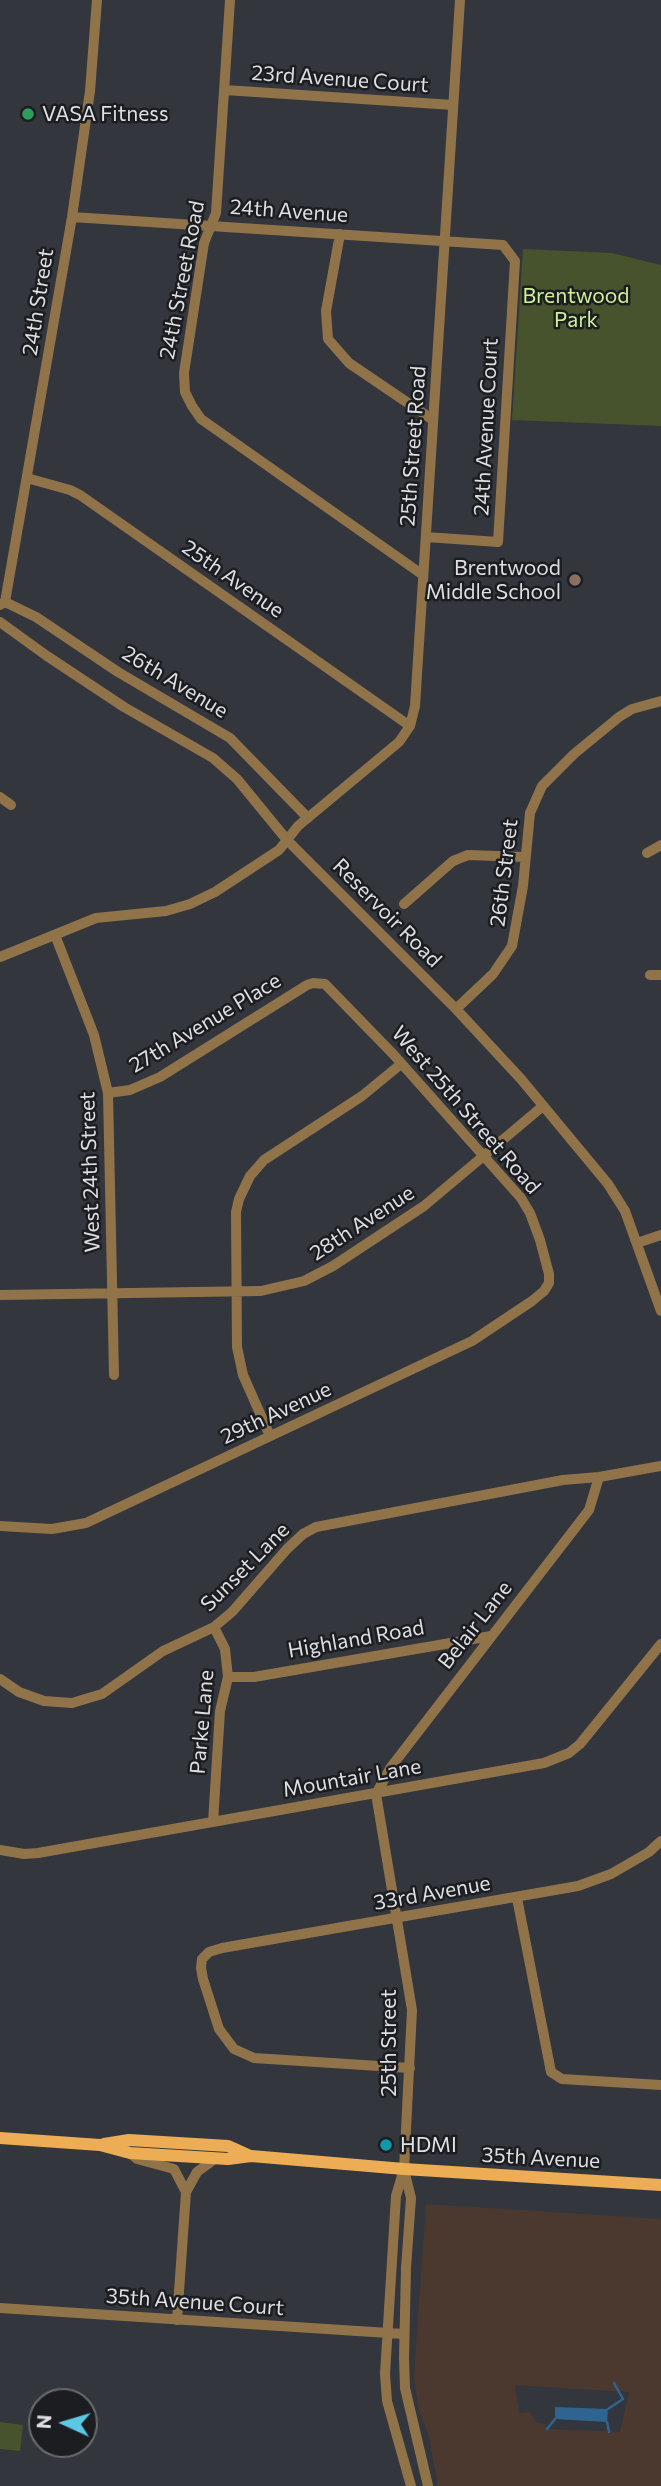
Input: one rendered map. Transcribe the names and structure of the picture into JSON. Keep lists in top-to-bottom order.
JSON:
{
  "streets": {
    "main road": ["35th Avenue"],
    "street": [
      "23rd Avenue Court",
      "24th Avenue",
      "24th Street Road",
      "24th Street",
      "24th Avenue Court",
      "25th Street Road",
      "25th Avenue",
      "26th Avenue",
      "26th Street",
      "Reservoir Road",
      "27th Avenue Place",
      "West 25th Street Road",
      "West 24th Street",
      "28th Avenue",
      "29th Avenue",
      "Sunset Lane",
      "Belair Lane",
      "Highland Road",
      "Parke Lane",
      "Mountair Lane",
      "33rd Avenue",
      "25th Street",
      "35th Avenue Court"
    ]
  },
  "crossings": [
    ["23rd Avenue Court", "24th Street Road"],
    ["23rd Avenue Court", "25th Street Road"],
    ["24th Avenue", "24th Street Road"],
    ["24th Avenue", "24th Street"],
    ["24th Avenue", "24th Avenue Court"],
    ["24th Avenue", "25th Street Road"],
    ["24th Street Road", "25th Street Road"],
    ["24th Street", "25th Avenue"],
    ["24th Street", "26th Avenue"],
    ["24th Avenue Court", "25th Street Road"],
    ["25th Street Road", "25th Avenue"],
    ["26th Street", "Reservoir Road"],
    ["Reservoir Road", "28th Avenue"],
    ["27th Avenue Place", "West 25th Street Road"],
    ["27th Avenue Place", "West 24th Street"],
    ["West 25th Street Road", "28th Avenue"],
    ["West 25th Street Road", "29th Avenue"],
    ["West 24th Street", "28th Avenue"],
    ["Sunset Lane", "Belair Lane"],
    ["Sunset Lane", "Parke Lane"],
    ["Belair Lane", "Highland Road"],
    ["Belair Lane", "Mountair Lane"],
    ["Belair Lane", "25th Street"],
    ["Highland Road", "Parke Lane"],
    ["Parke Lane", "Mountair Lane"],
    ["Mountair Lane", "25th Street"],
    ["33rd Avenue", "25th Street"],
    ["25th Street", "35th Avenue"],
    ["25th Street", "35th Avenue Court"]
  ],
  "parks": ["Brentwood Park"],
  "places": ["VASA Fitness", "Brentwood Middle School", "HDMI"],
  "north": "left"
}
